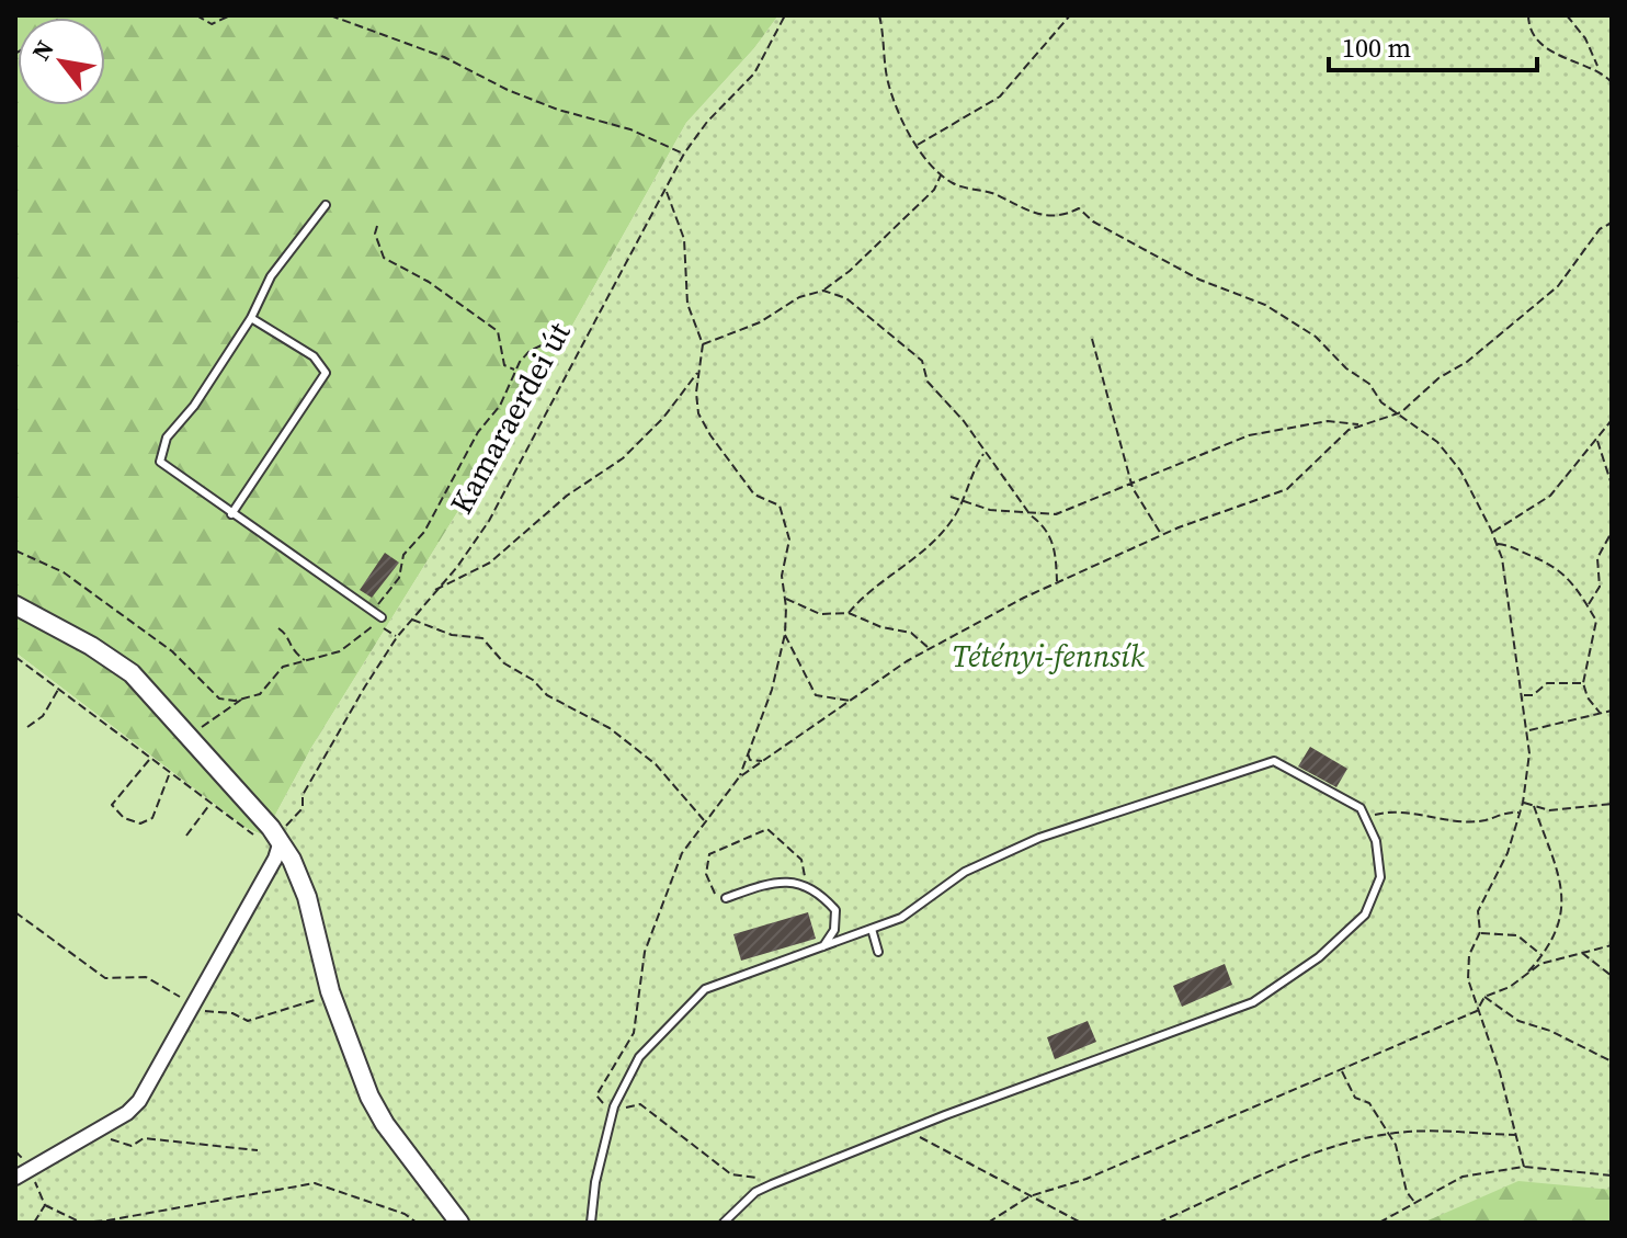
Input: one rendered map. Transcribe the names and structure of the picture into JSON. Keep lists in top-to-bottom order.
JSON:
{
  "streets": {
    "path": ["Kamaraerdei út"]
  },
  "parks": ["Tétényi-fennsík"],
  "scale_bar": "100 m",
  "north": "top left"
}
